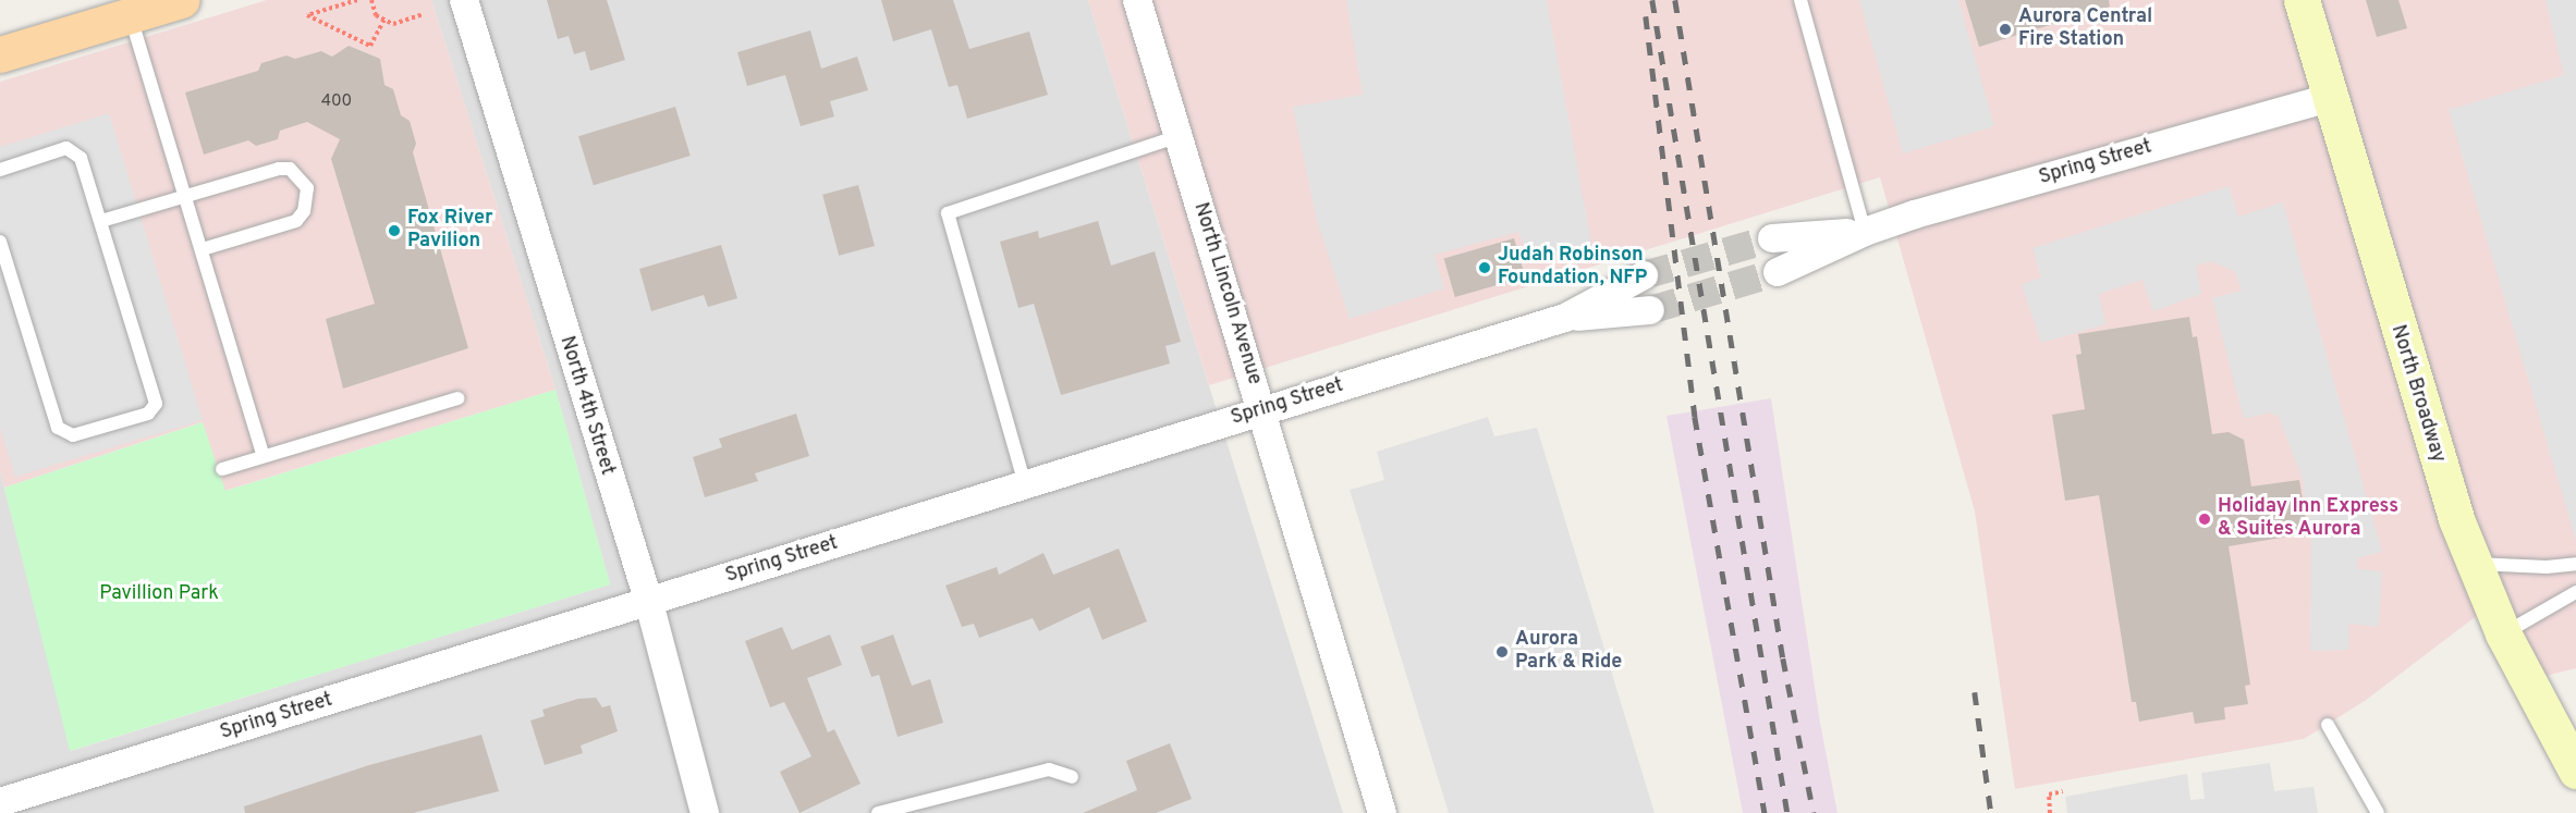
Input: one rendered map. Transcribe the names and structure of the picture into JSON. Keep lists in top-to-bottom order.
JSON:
{
  "streets": {
    "main road": ["North Broadway"],
    "street": ["Spring Street", "North Lincoln Avenue", "North 4th Street"]
  },
  "crossings": [
    ["Spring Street", "North Lincoln Avenue"],
    ["Spring Street", "North Broadway"],
    ["Spring Street", "North 4th Street"]
  ],
  "parks": ["Pavillion Park"],
  "places": [
    "Aurora Central Fire Station",
    "Fox River Pavilion",
    "Judah Robinson Foundation, NFP",
    "Holiday Inn Express & Suites Aurora",
    "Aurora Park & Ride"
  ],
  "house_numbers": ["400"]
}
